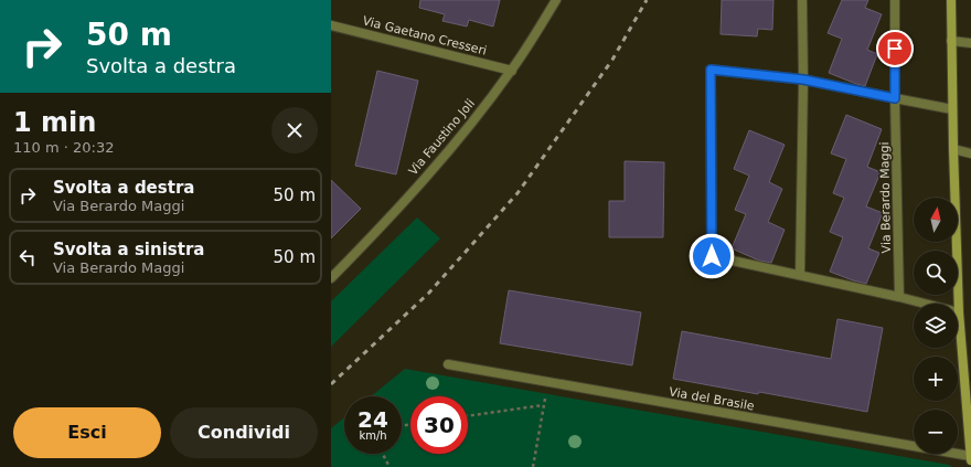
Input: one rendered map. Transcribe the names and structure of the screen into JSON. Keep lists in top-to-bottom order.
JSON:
{
  "streets": {
    "street": [
      "Via Gaetano Cresseri",
      "Via Faustino Joli",
      "Via Berardo Maggi",
      "Via del Brasile"
    ]
  },
  "crossings": [
    ["Via Gaetano Cresseri", "Via Faustino Joli"]
  ],
  "north": "top",
  "page": {
    "turn": ["50 m", "Svolta a destra"],
    "heading": ["1 min", "110 m · 20:32"],
    "list": [
      {
        "name": "Svolta a destra",
        "note": "Via Berardo Maggi",
        "value": "50 m"
      },
      {
        "name": "Svolta a sinistra",
        "note": "Via Berardo Maggi",
        "value": "50 m"
      }
    ],
    "map_buttons": ["+", "−"],
    "speed": "24 km/h",
    "limit": "30",
    "buttons": ["Esci", "Condividi"]
  }
}
